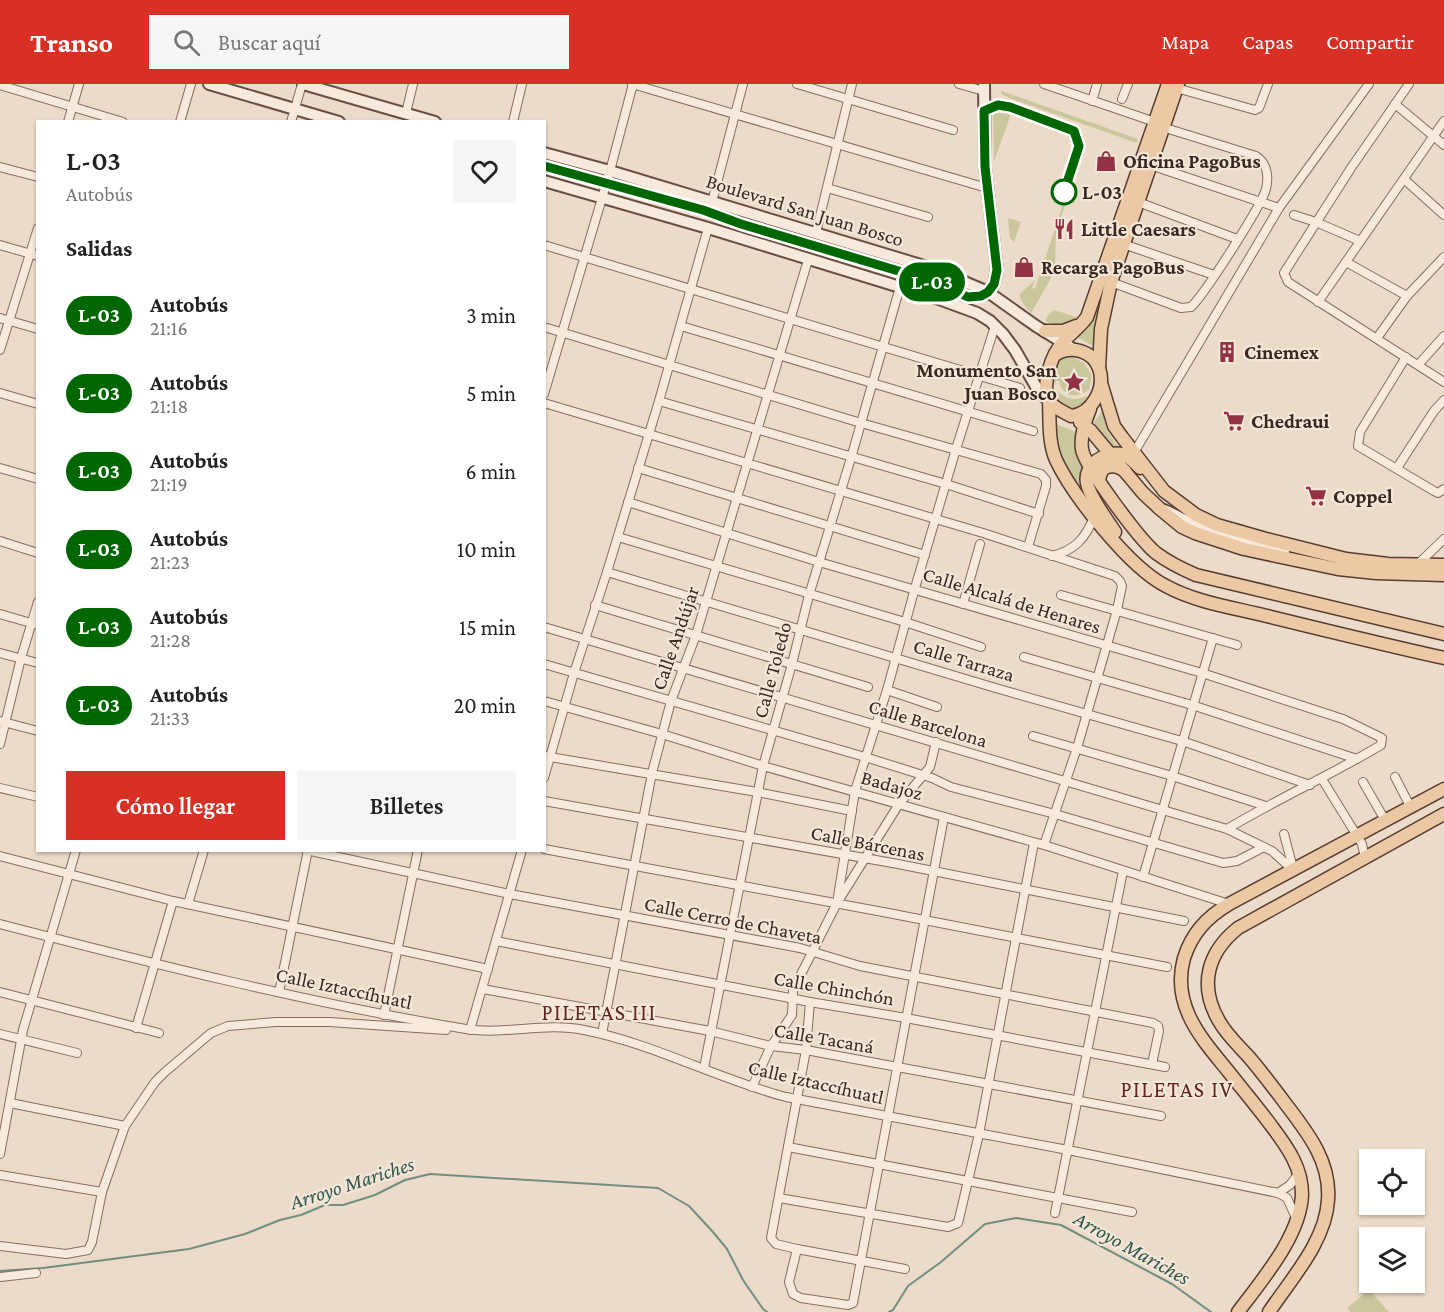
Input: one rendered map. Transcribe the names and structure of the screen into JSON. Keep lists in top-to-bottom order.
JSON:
{
  "streets": {
    "street": [
      "Boulevard San Juan Bosco",
      "Calle Alcalá de Henares",
      "Calle Andújar",
      "Calle Tarraza",
      "Calle Toledo",
      "Calle Barcelona",
      "Badajoz",
      "Calle Bárcenas",
      "Calle Cerro de Chaveta",
      "Calle Iztaccíhuatl",
      "Calle Chinchón",
      "Calle Tacaná"
    ]
  },
  "crossings": [
    ["Calle Alcalá de Henares", "Calle Andújar"],
    ["Calle Alcalá de Henares", "Calle Toledo"],
    ["Calle Andújar", "Calle Tarraza"],
    ["Calle Andújar", "Calle Barcelona"],
    ["Calle Andújar", "Badajoz"],
    ["Calle Andújar", "Calle Bárcenas"],
    ["Calle Andújar", "Calle Cerro de Chaveta"],
    ["Calle Andújar", "Calle Iztaccíhuatl"],
    ["Calle Andújar", "Calle Chinchón"],
    ["Calle Andújar", "Calle Tacaná"],
    ["Calle Tarraza", "Calle Toledo"],
    ["Calle Toledo", "Calle Barcelona"],
    ["Calle Toledo", "Badajoz"],
    ["Calle Toledo", "Calle Bárcenas"],
    ["Calle Toledo", "Calle Cerro de Chaveta"],
    ["Calle Toledo", "Calle Iztaccíhuatl"],
    ["Calle Toledo", "Calle Chinchón"],
    ["Calle Toledo", "Calle Tacaná"],
    ["Calle Cerro de Chaveta", "Calle Chinchón"]
  ],
  "districts": ["PILETAS III", "PILETAS IV"],
  "water": ["Arroyo Mariches"],
  "places": {
    "shop": ["Oficina PagoBus", "Recarga PagoBus"],
    "other": ["L-03"],
    "restaurant": ["Little Caesars"],
    "building": ["Cinemex"],
    "place": ["Monumento San Juan Bosco"],
    "supermarket": ["Chedraui", "Coppel"]
  },
  "lines": ["bus line L-03"],
  "page": {
    "header": "Transo",
    "search": "Buscar aquí",
    "nav": ["Mapa", "Capas", "Compartir"],
    "on_map": "L-03",
    "heading": [
      ["L-03", "Autobús"],
      "Salidas"
    ],
    "list": [
      {
        "mark": "L-03",
        "name": "Autobús",
        "note": "21:16",
        "value": "3 min"
      },
      {
        "mark": "L-03",
        "name": "Autobús",
        "note": "21:18",
        "value": "5 min"
      },
      {
        "mark": "L-03",
        "name": "Autobús",
        "note": "21:19",
        "value": "6 min"
      },
      {
        "mark": "L-03",
        "name": "Autobús",
        "note": "21:23",
        "value": "10 min"
      },
      {
        "mark": "L-03",
        "name": "Autobús",
        "note": "21:28",
        "value": "15 min"
      },
      {
        "mark": "L-03",
        "name": "Autobús",
        "note": "21:33",
        "value": "20 min"
      }
    ],
    "buttons": ["Cómo llegar", "Billetes"]
  }
}
